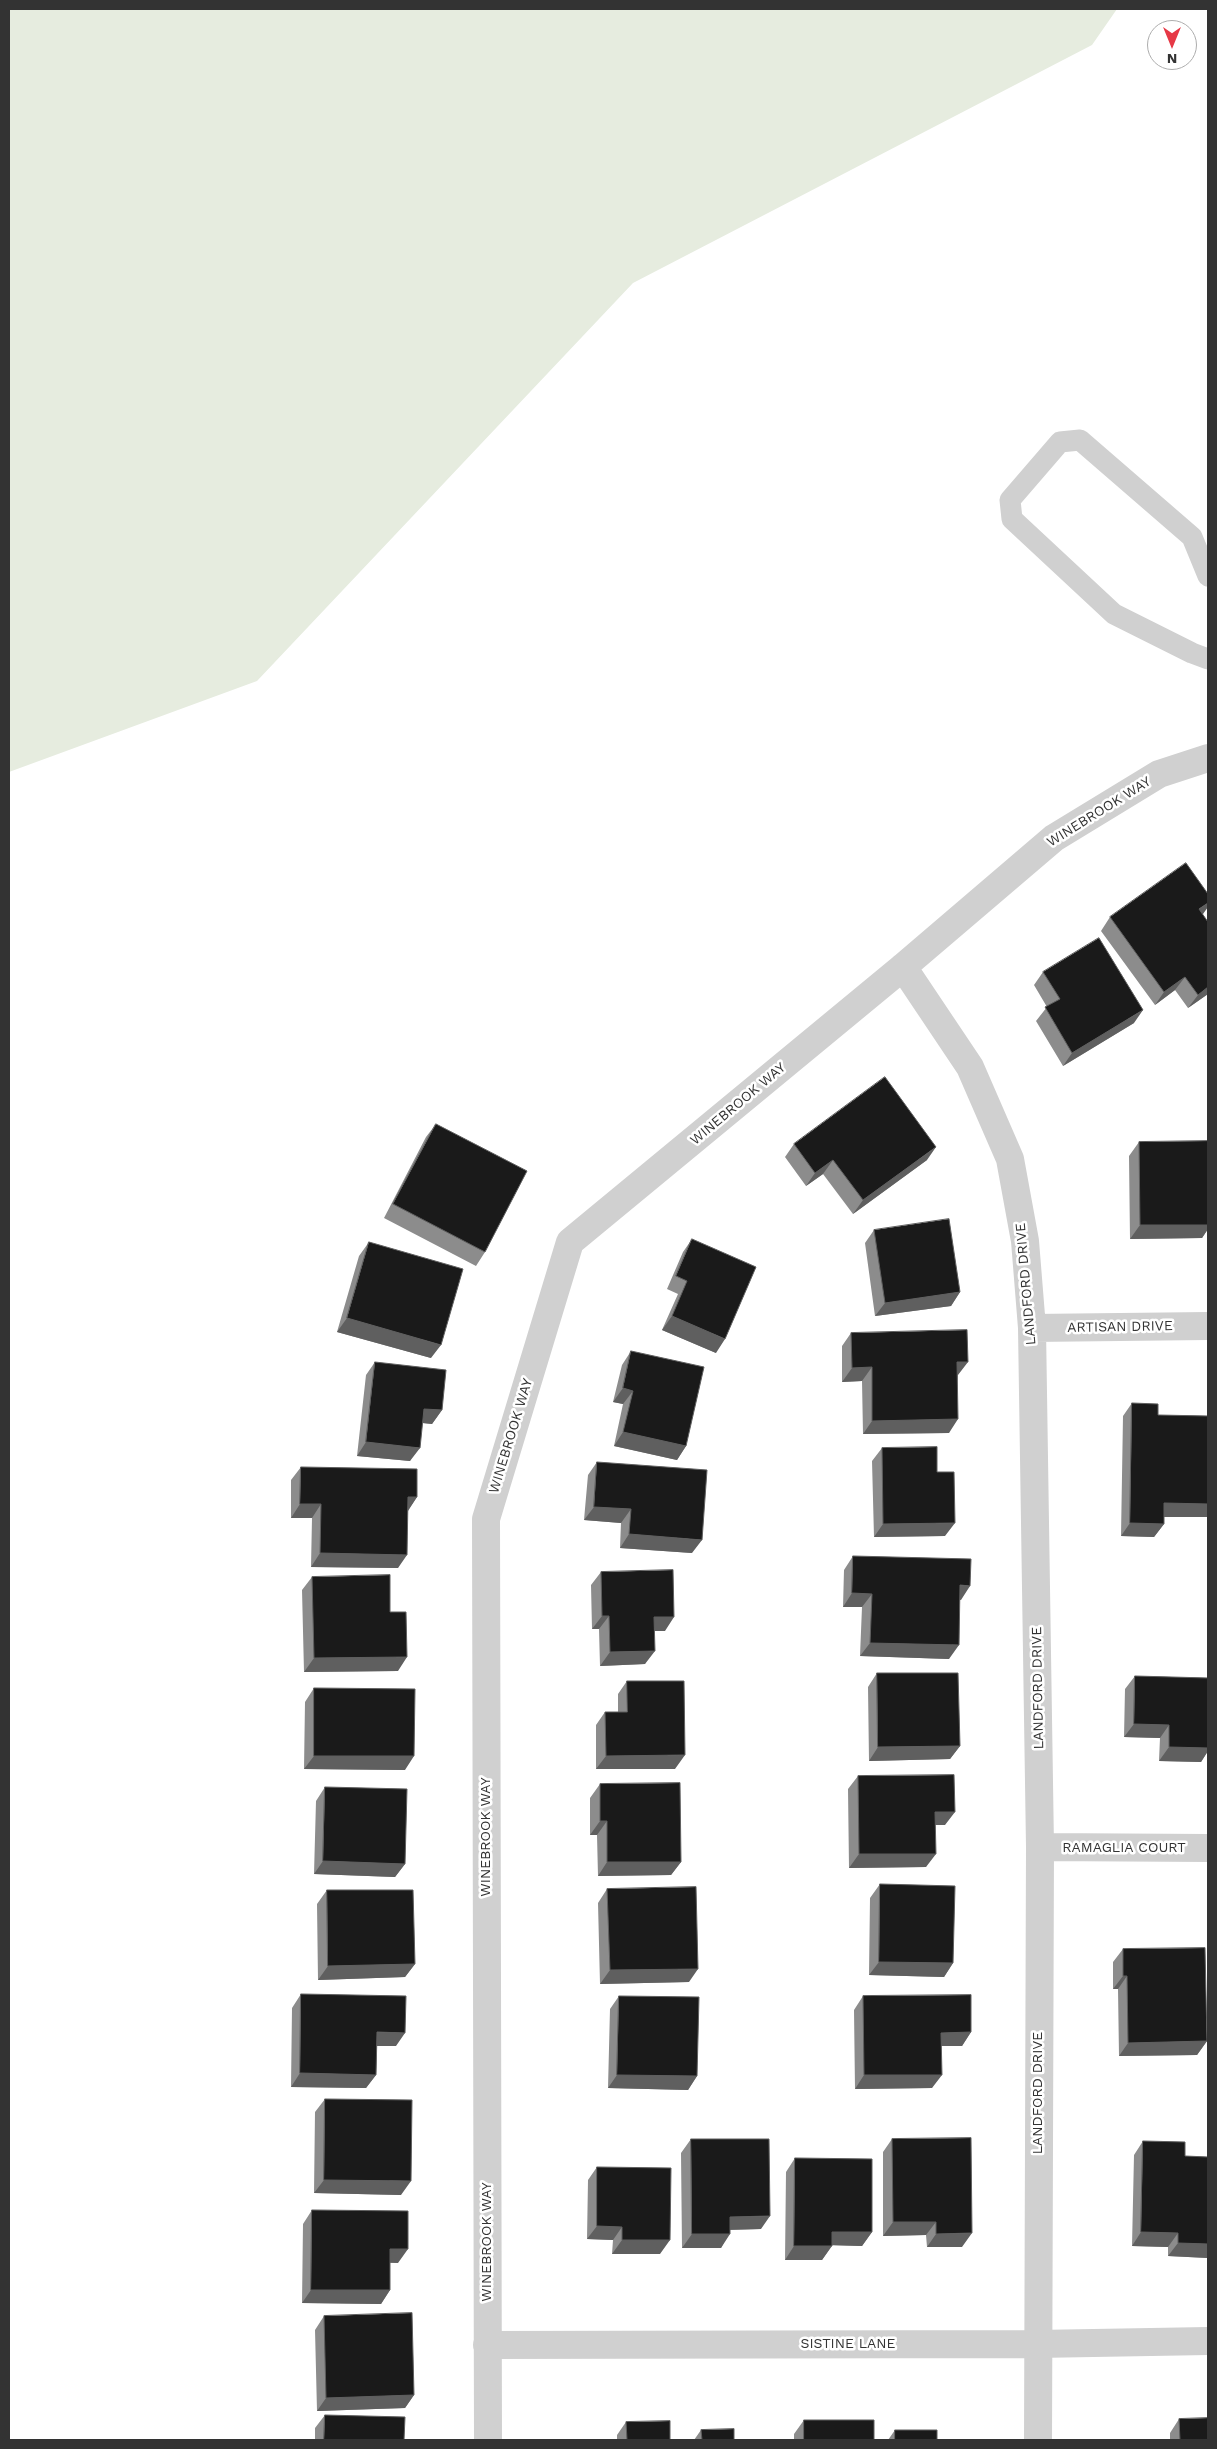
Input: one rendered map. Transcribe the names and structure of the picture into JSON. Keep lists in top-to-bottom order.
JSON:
{
  "streets": {
    "street": [
      "WINEBROOK WAY",
      "LANDFORD DRIVE",
      "ARTISAN DRIVE",
      "RAMAGLIA COURT",
      "SISTINE LANE"
    ]
  },
  "crossings": [
    ["WINEBROOK WAY", "LANDFORD DRIVE"],
    ["WINEBROOK WAY", "SISTINE LANE"],
    ["LANDFORD DRIVE", "ARTISAN DRIVE"],
    ["LANDFORD DRIVE", "RAMAGLIA COURT"],
    ["LANDFORD DRIVE", "SISTINE LANE"]
  ],
  "north": "bottom"
}
